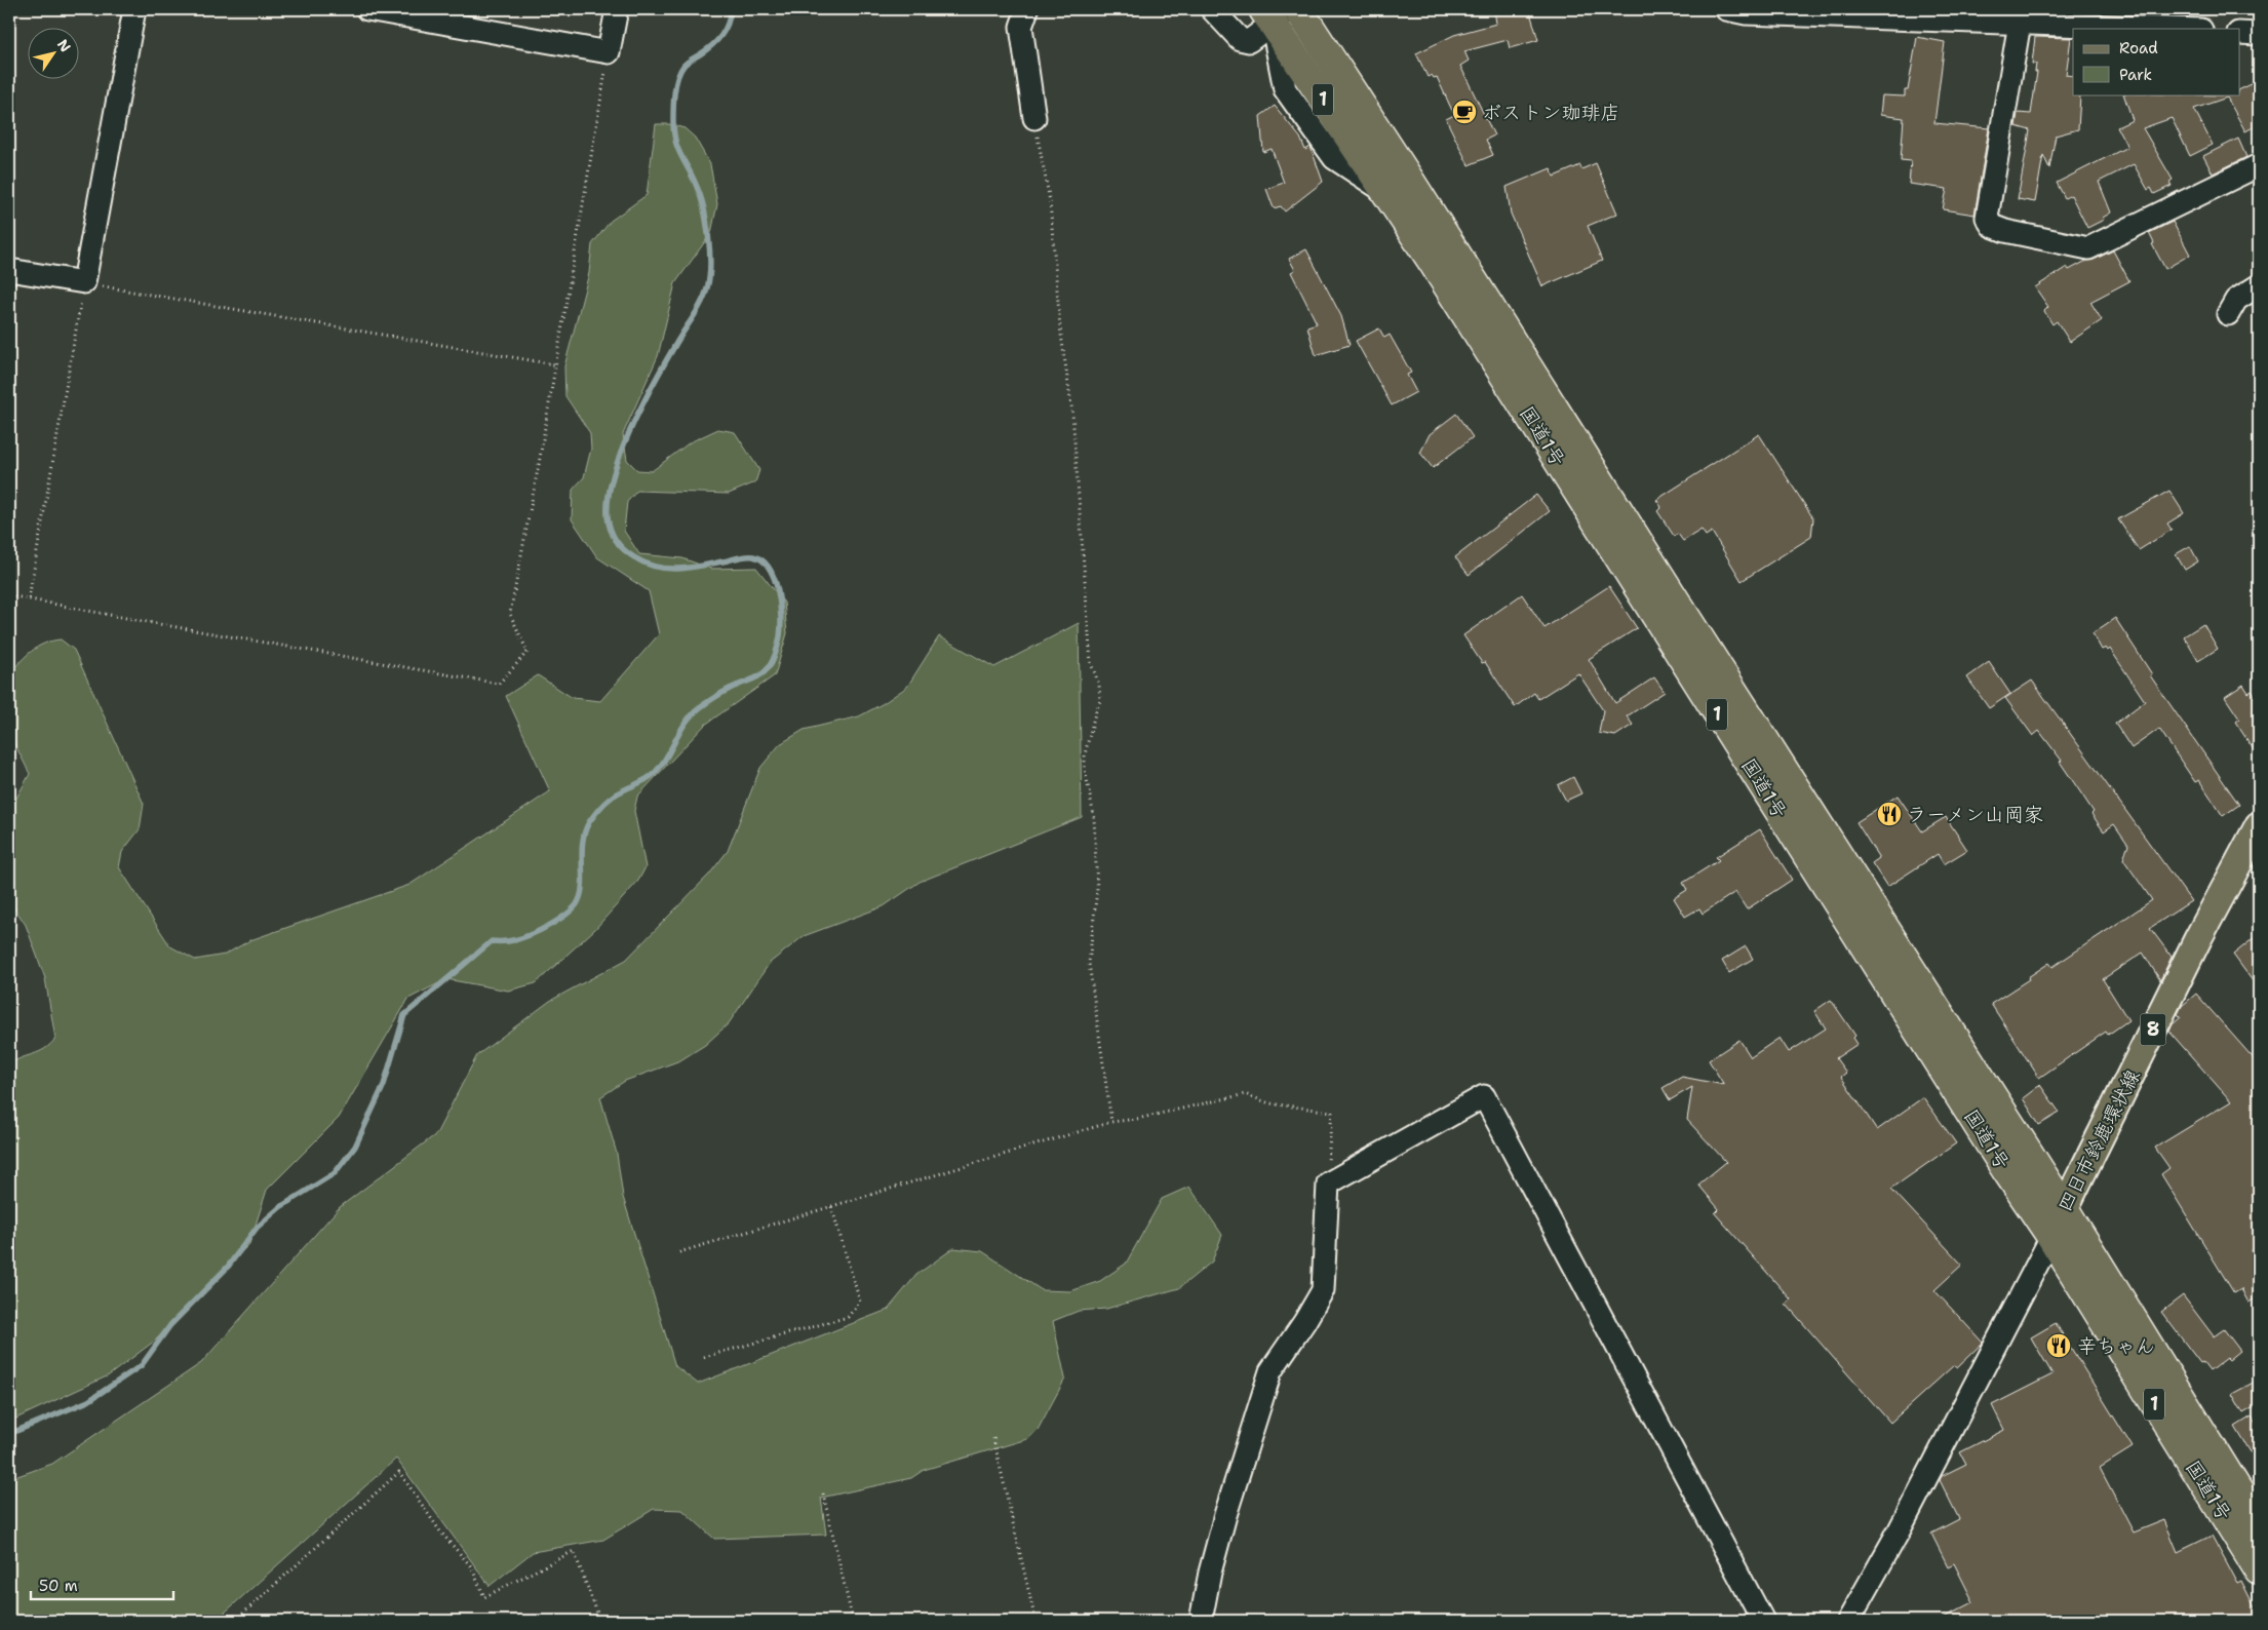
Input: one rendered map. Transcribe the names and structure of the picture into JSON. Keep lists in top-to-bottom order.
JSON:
{
  "streets": {
    "highway": ["1", "国道1号"],
    "main road": ["8", "四日市鈴鹿環状線"]
  },
  "crossings": [
    ["国道1号", "四日市鈴鹿環状線"]
  ],
  "places": {
    "cafe": ["ボストン珈琲店"],
    "restaurant": ["ラーメン山岡家", "辛ちゃん"]
  },
  "legend": ["Road", "Park"],
  "scale_bar": "50 m",
  "north": "top right"
}
